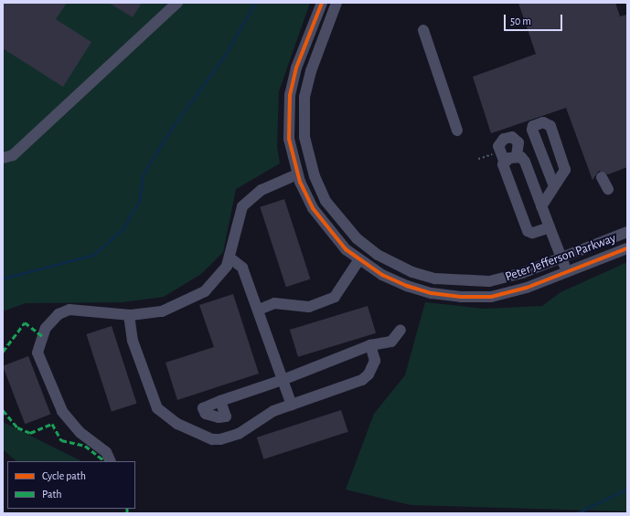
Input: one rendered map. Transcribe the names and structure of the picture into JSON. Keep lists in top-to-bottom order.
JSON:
{
  "streets": {
    "street": ["Peter Jefferson Parkway"]
  },
  "legend": ["Cycle path", "Path"],
  "scale_bar": "50 m"
}
